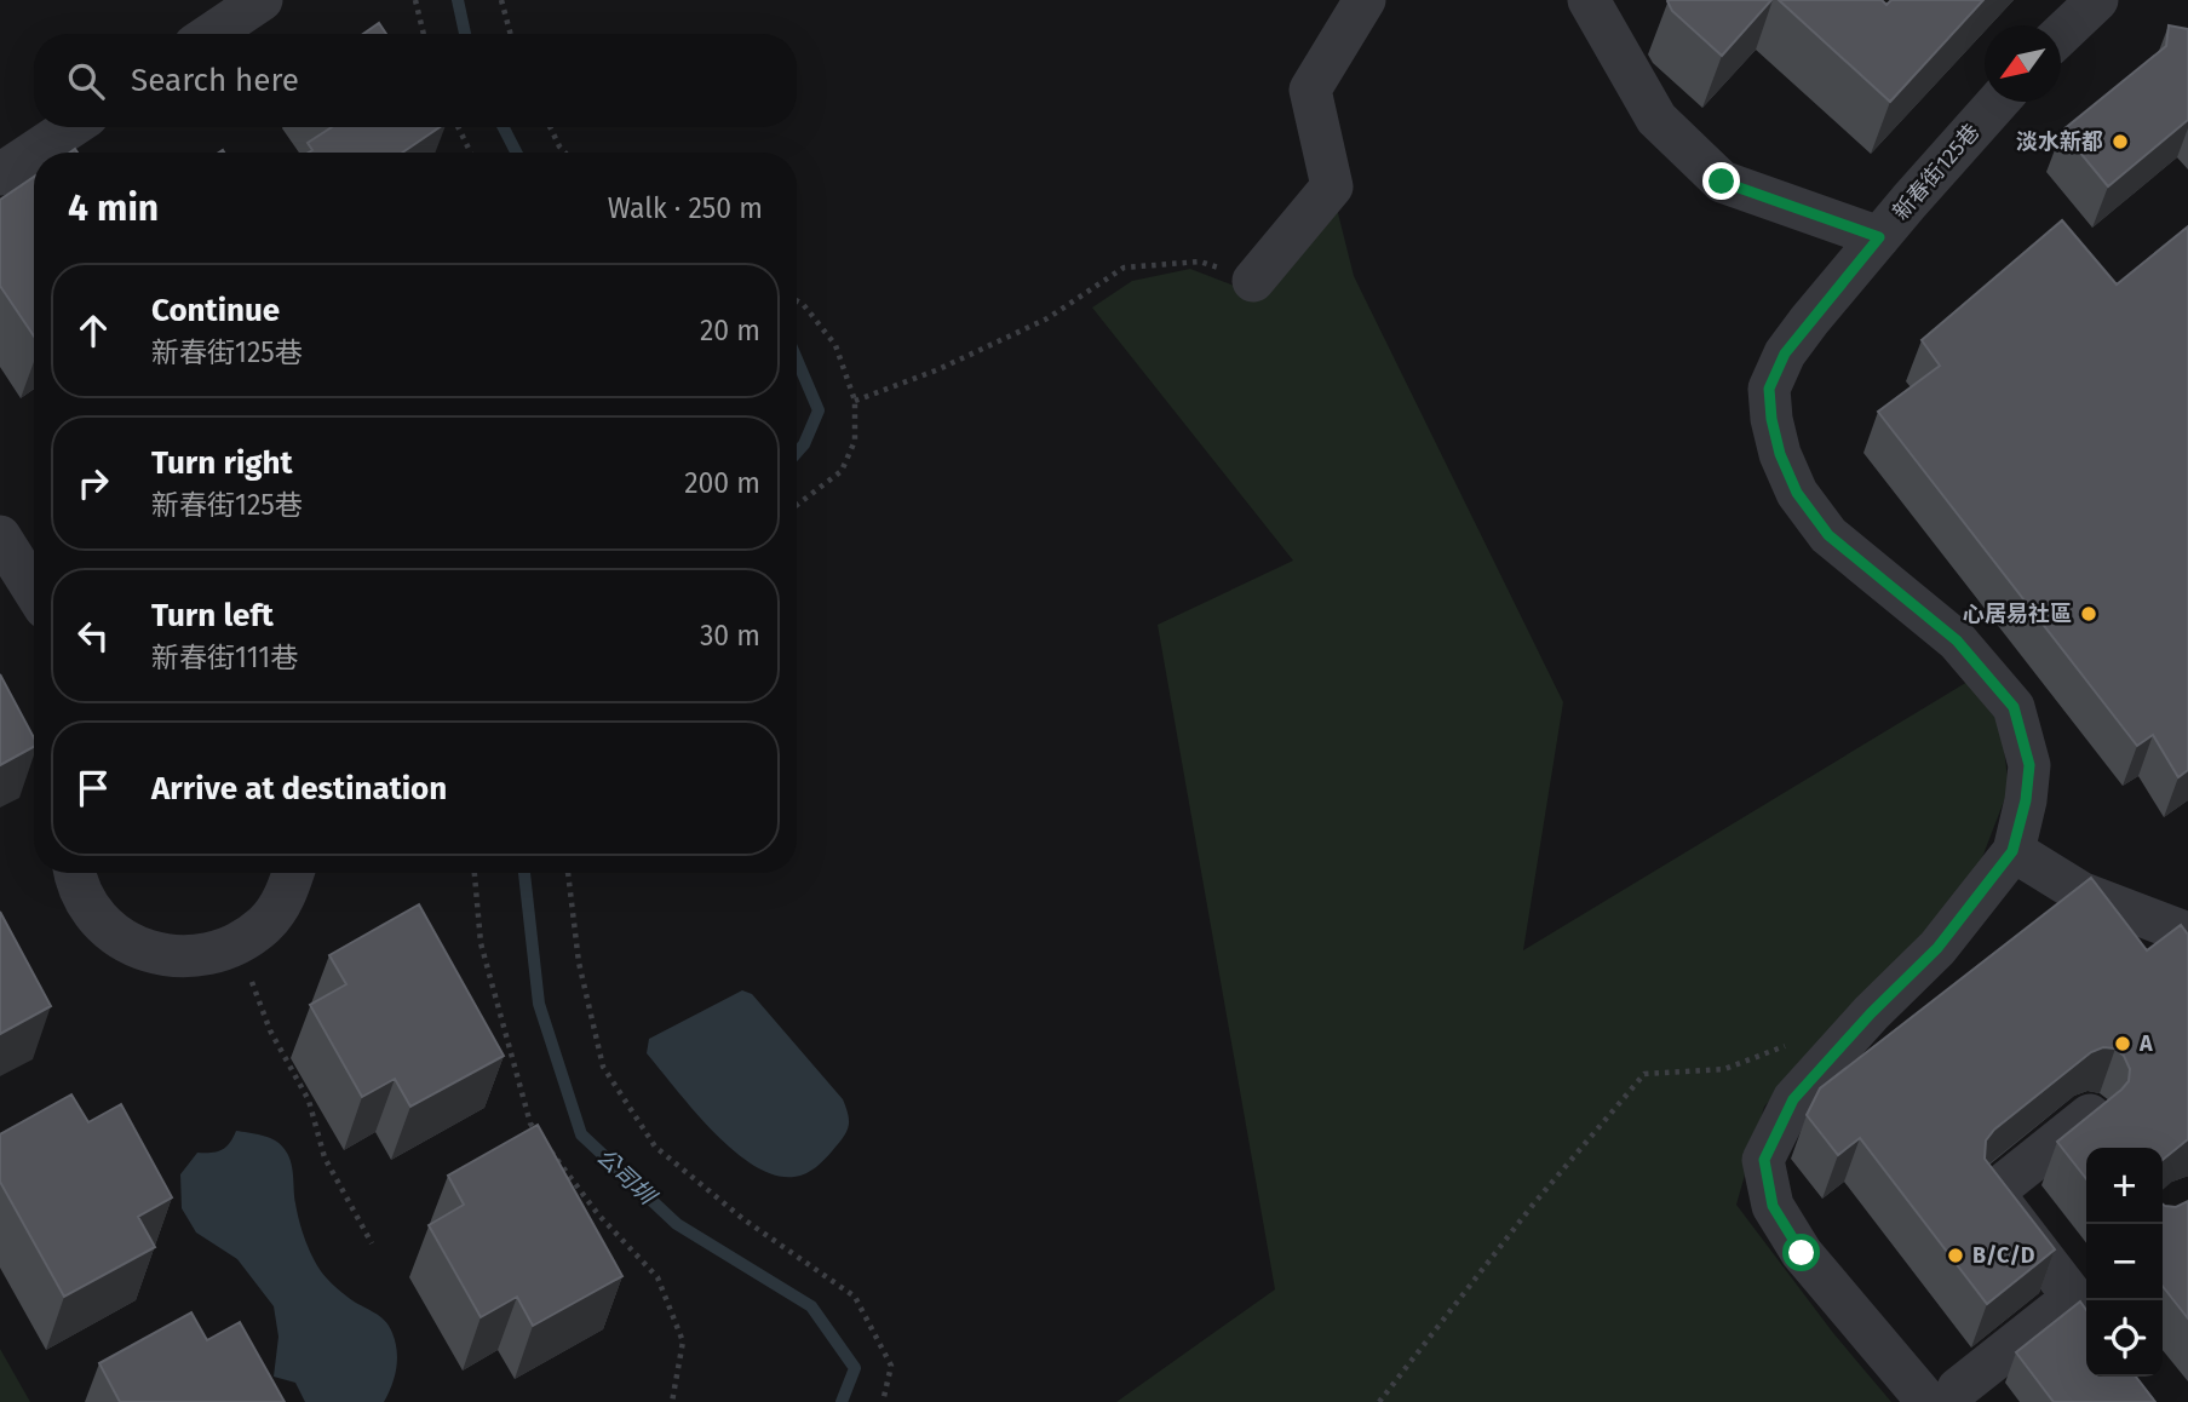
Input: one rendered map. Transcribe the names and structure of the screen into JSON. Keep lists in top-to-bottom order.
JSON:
{
  "streets": {
    "street": ["新春街125巷"]
  },
  "water": ["公司圳"],
  "places": [
    "淡水新都",
    "心居易社區",
    "A",
    "B/C/D"
  ],
  "north": "bottom left",
  "page": {
    "search": "Search here",
    "heading": ["4 min", "Walk · 250 m"],
    "list": [
      ["Continue", "新春街125巷", "20 m"],
      ["Turn right", "新春街125巷", "200 m"],
      ["Turn left", "新春街111巷", "30 m"],
      "Arrive at destination"
    ],
    "map_buttons": ["+", "−"]
  }
}
